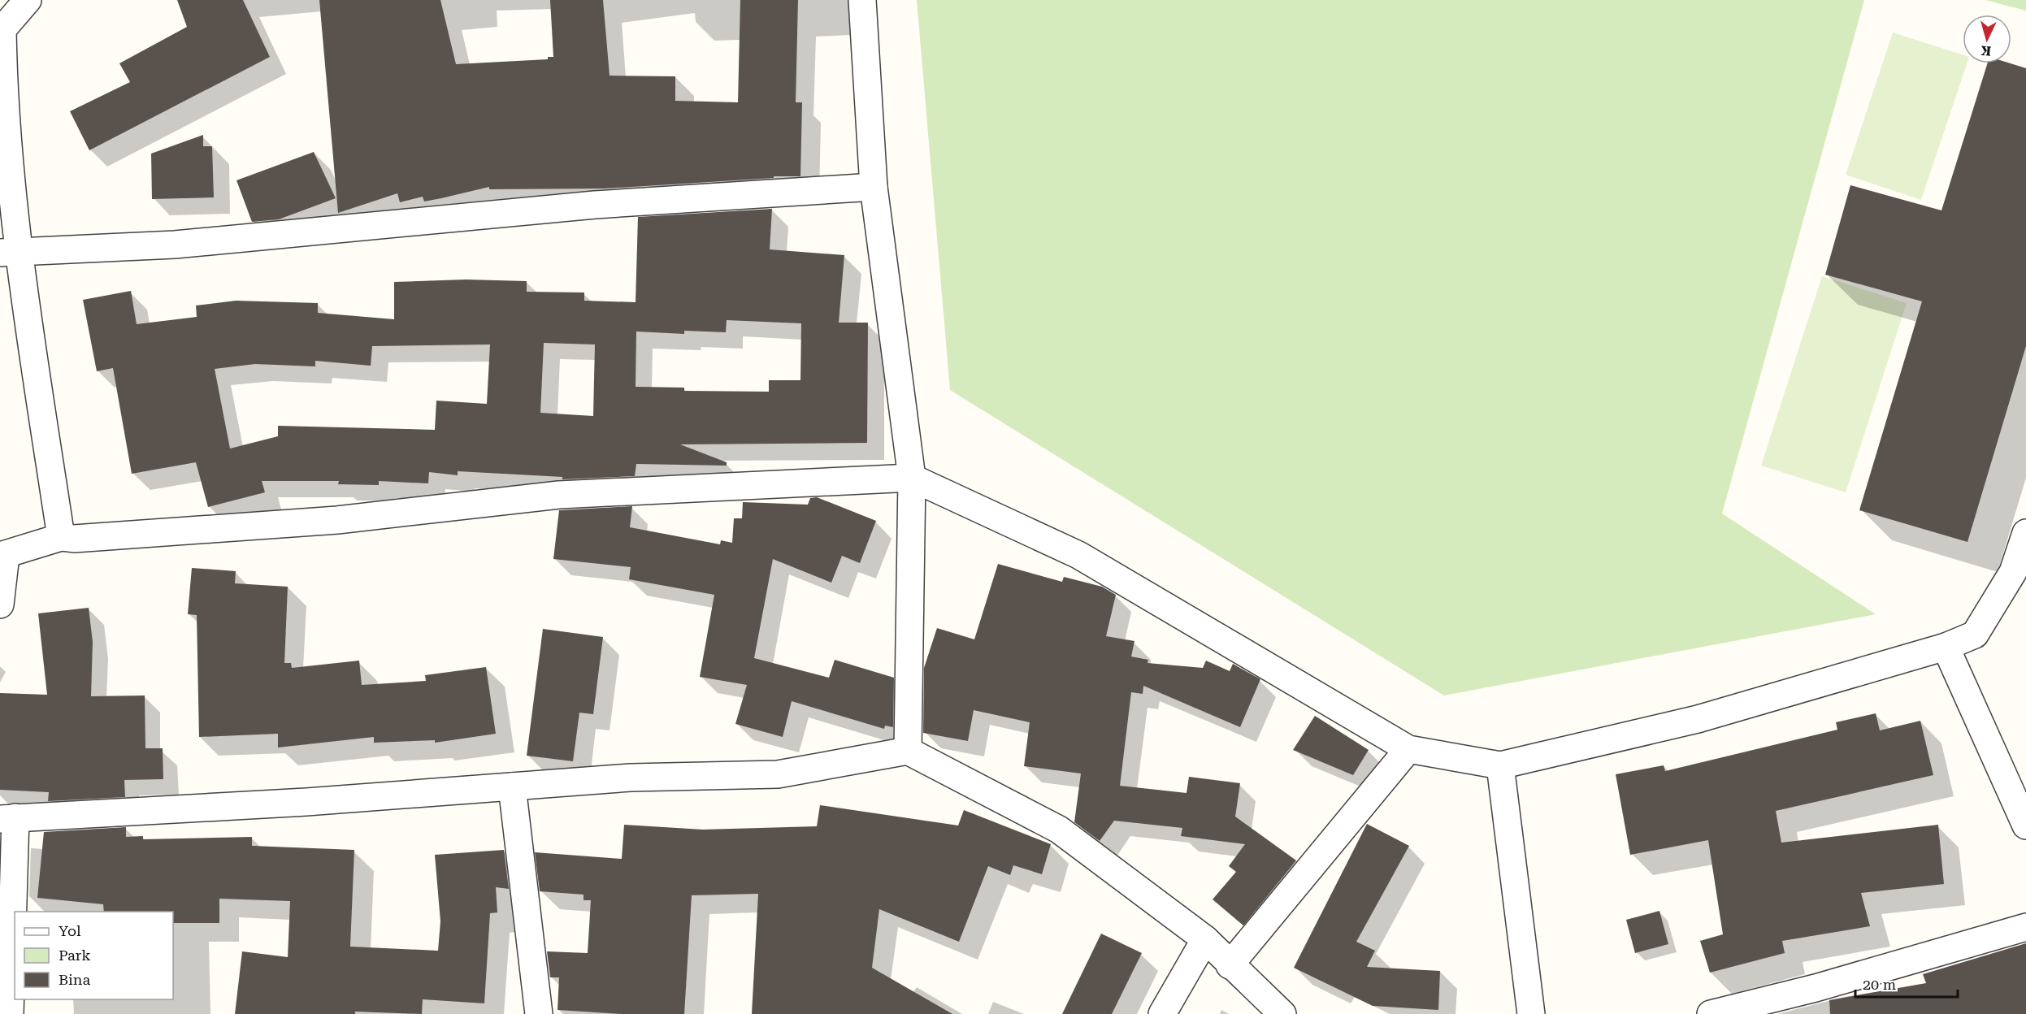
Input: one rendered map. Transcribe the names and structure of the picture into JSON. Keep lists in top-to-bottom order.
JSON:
{
  "legend": ["Yol", "Park", "Bina"],
  "scale_bar": "20 m",
  "north": "bottom"
}
